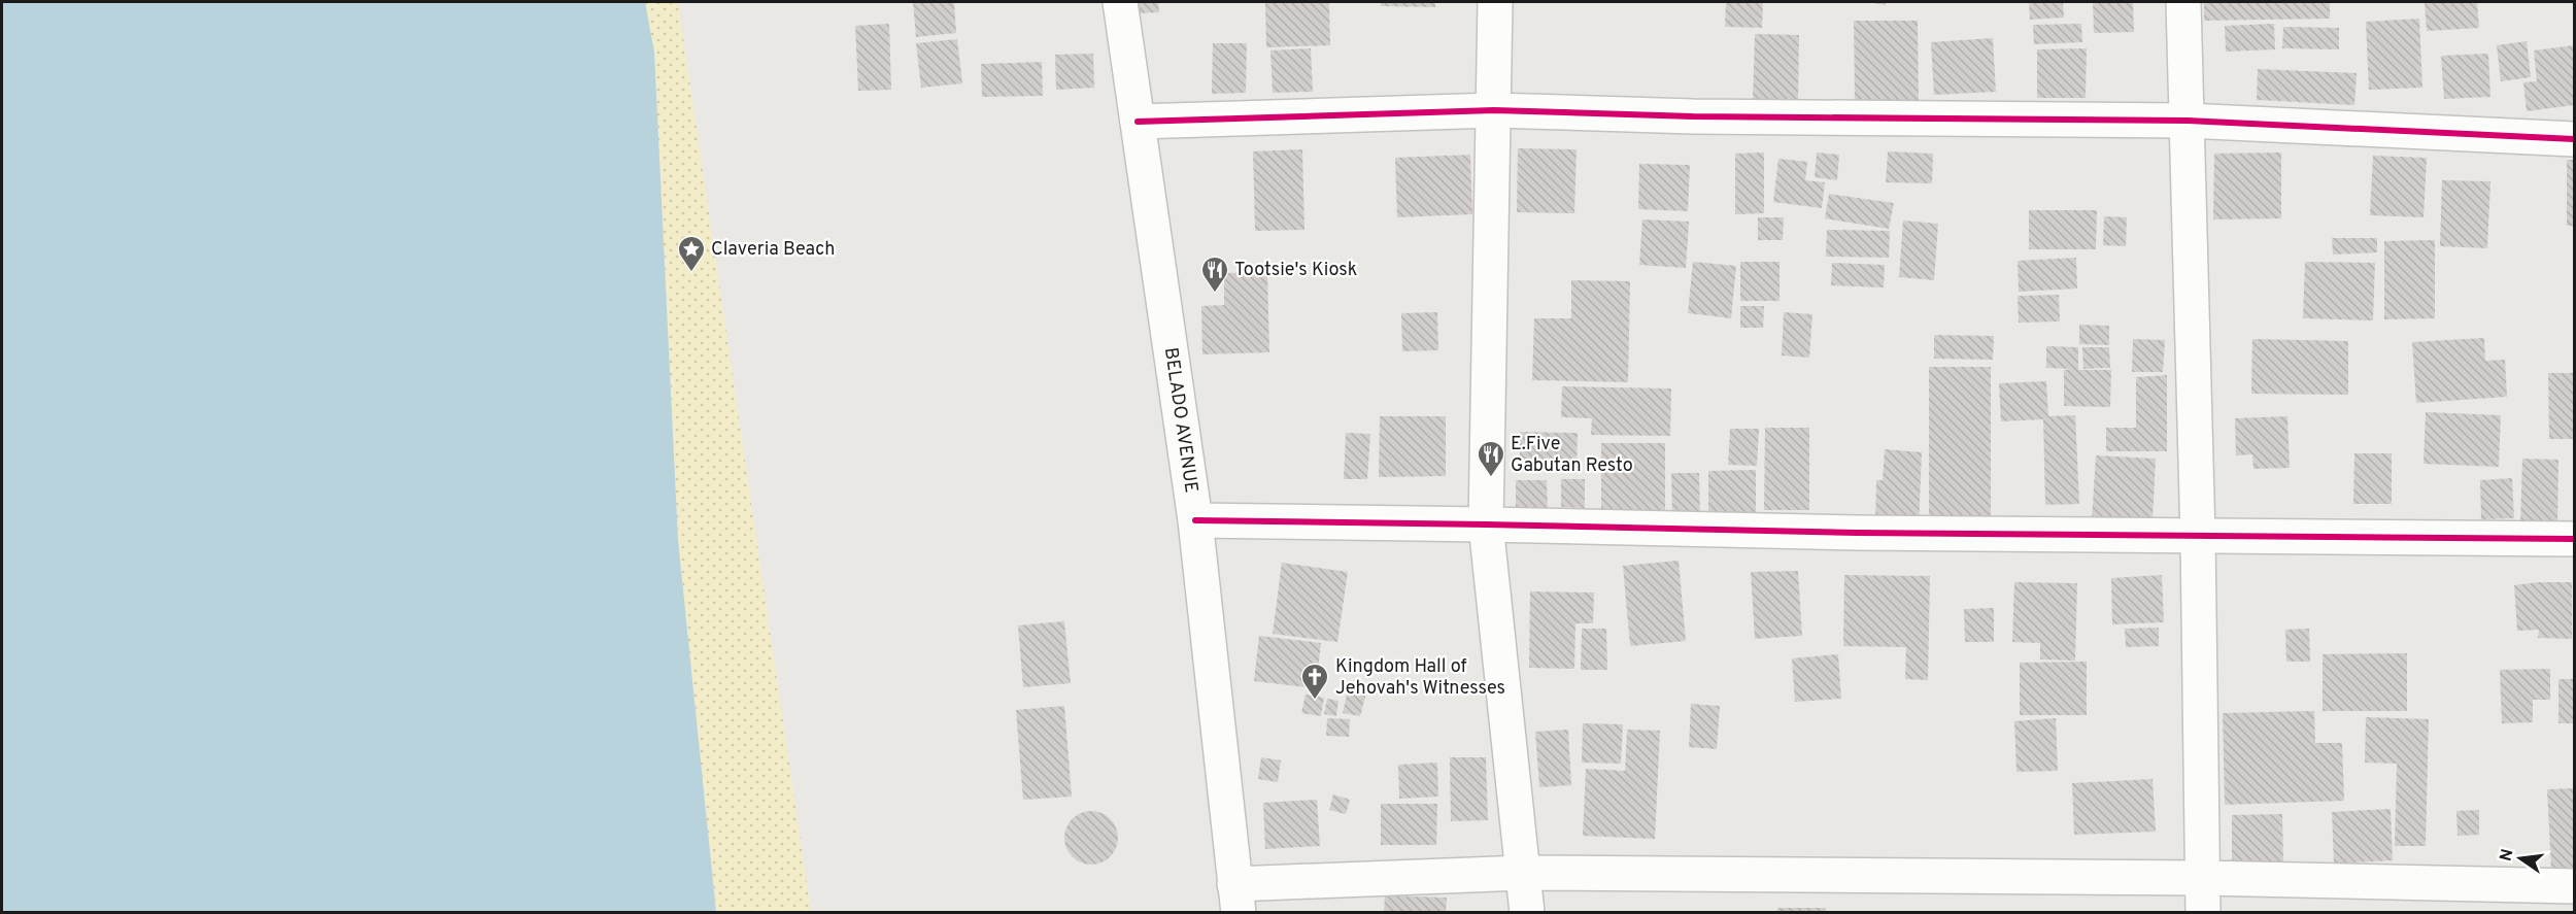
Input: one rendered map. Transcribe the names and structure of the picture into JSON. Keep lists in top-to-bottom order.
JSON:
{
  "streets": {
    "street": ["BELADO AVENUE"]
  },
  "places": {
    "place": ["Claveria Beach"],
    "restaurant": ["Tootsie's Kiosk", "E.Five Gabutan Resto"],
    "church": ["Kingdom Hall of Jehovah's Witnesses"]
  },
  "north": "left"
}
